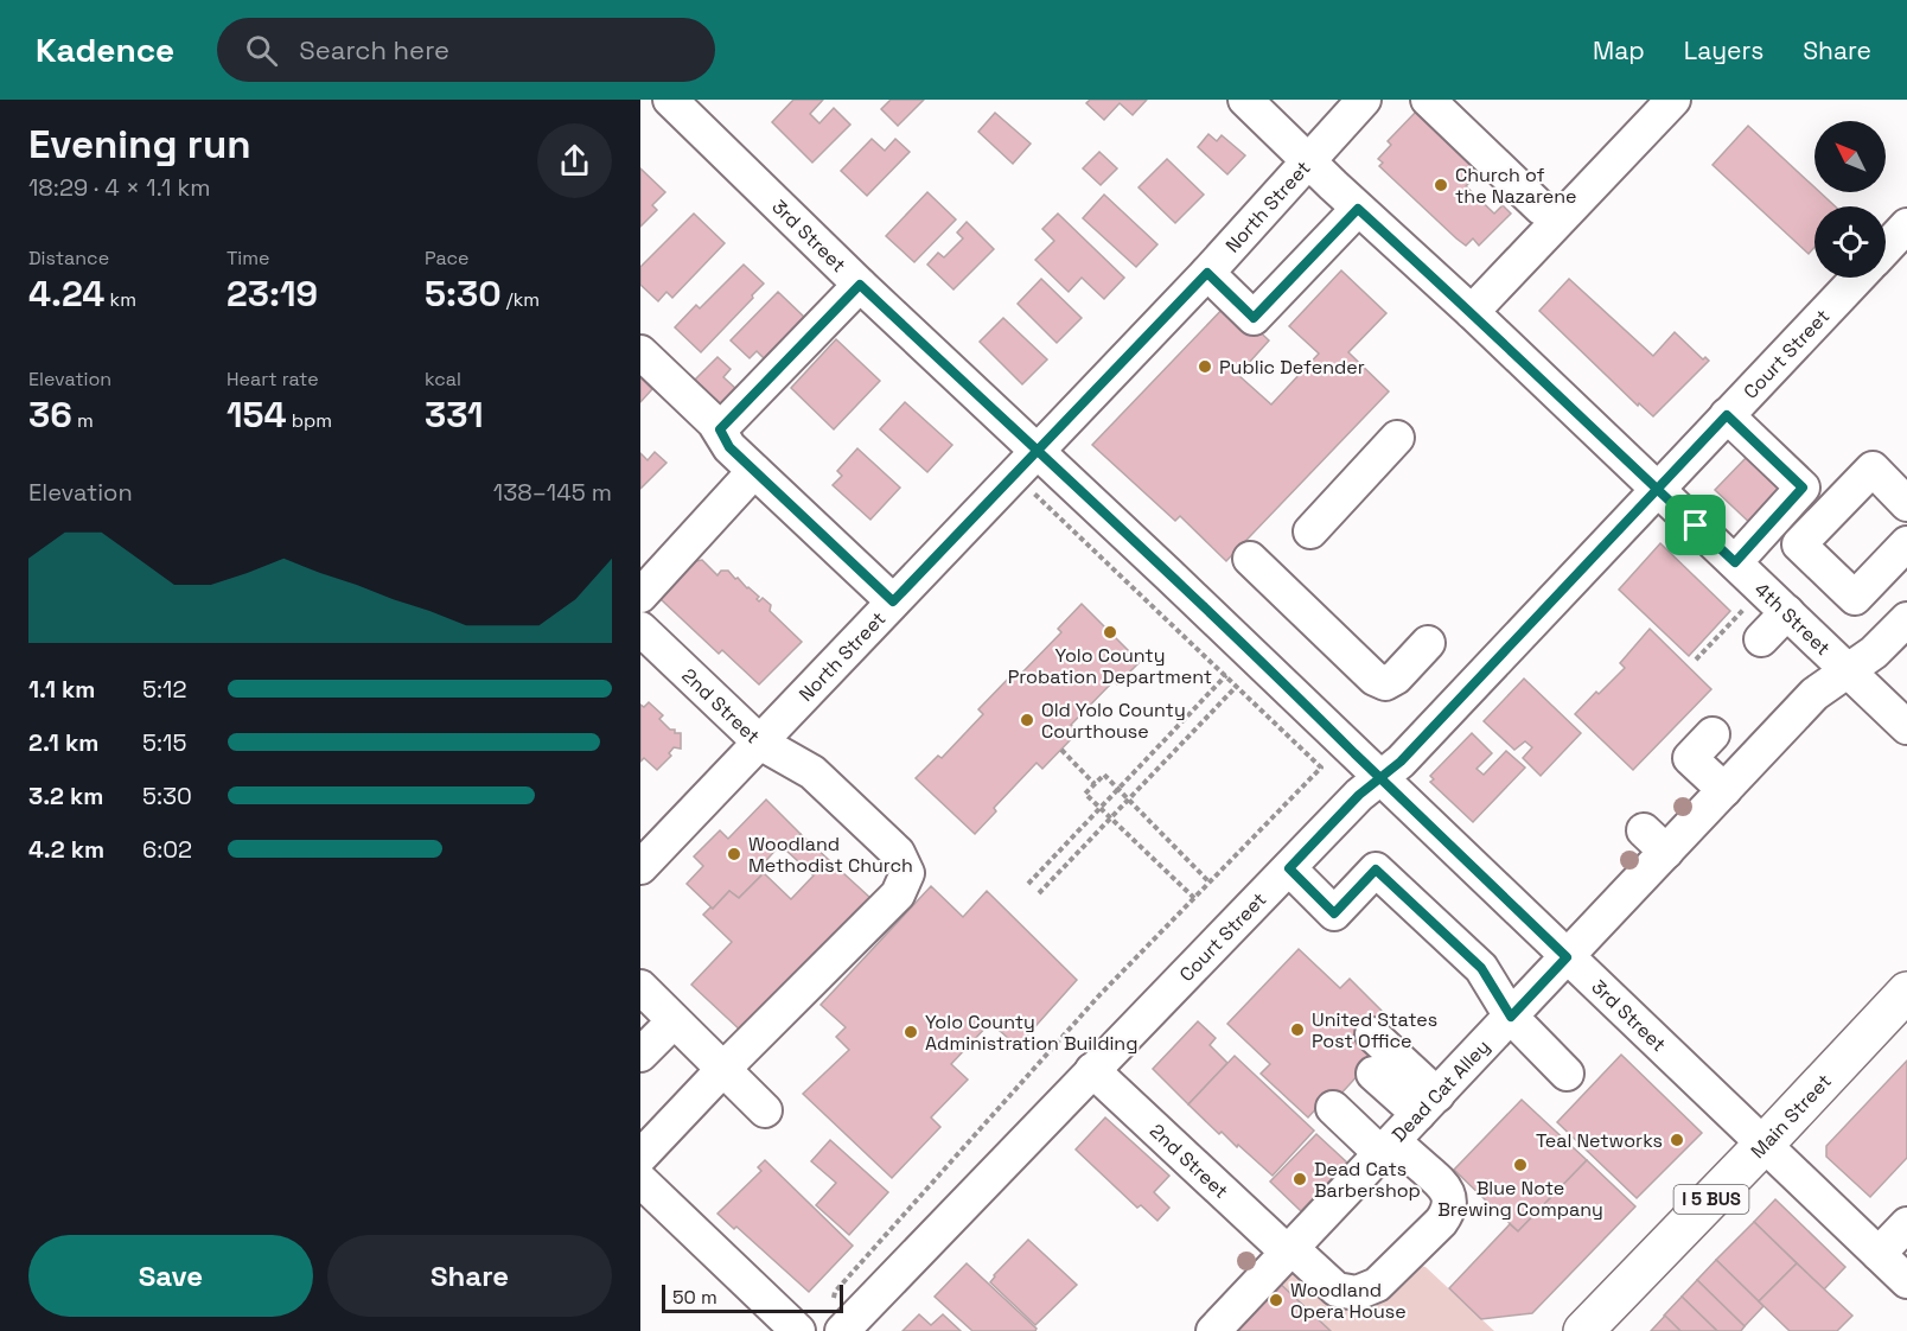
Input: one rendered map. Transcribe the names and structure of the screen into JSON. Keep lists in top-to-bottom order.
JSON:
{
  "streets": {
    "main road": ["Main Street", "I 5 BUS"],
    "street": [
      "North Street",
      "3rd Street",
      "Court Street",
      "4th Street",
      "2nd Street",
      "Dead Cat Alley"
    ]
  },
  "crossings": [
    ["North Street", "3rd Street"],
    ["North Street", "4th Street"],
    ["North Street", "2nd Street"],
    ["3rd Street", "Court Street"],
    ["3rd Street", "Dead Cat Alley"],
    ["3rd Street", "Main Street"],
    ["Court Street", "4th Street"],
    ["Court Street", "2nd Street"],
    ["4th Street", "Dead Cat Alley"],
    ["2nd Street", "Dead Cat Alley"]
  ],
  "places": [
    "Church of the Nazarene",
    "Public Defender",
    "Yolo County Probation Department",
    "Old Yolo County Courthouse",
    "Woodland Methodist Church",
    "United States Post Office",
    "Yolo County Administration Building",
    "Teal Networks",
    "Blue Note Brewing Company",
    "Dead Cats Barbershop",
    "Woodland Opera House"
  ],
  "scale_bar": "50 m",
  "north": "top left",
  "page": {
    "header": "Kadence",
    "search": "Search here",
    "nav": ["Map", "Layers", "Share"],
    "heading": ["Evening run", "18:29 · 4 × 1.1 km"],
    "stats": [
      ["Distance", "4.24 km"],
      ["Time", "23:19"],
      ["Pace", "5:30 /km"],
      ["Elevation", "36 m"],
      ["Heart rate", "154 bpm"],
      ["kcal", "331"]
    ],
    "chart": ["Elevation", "138–145 m"],
    "list": [
      {
        "name": "1.1 km",
        "note": "5:12"
      },
      {
        "name": "2.1 km",
        "note": "5:15"
      },
      {
        "name": "3.2 km",
        "note": "5:30"
      },
      {
        "name": "4.2 km",
        "note": "6:02"
      }
    ],
    "buttons": ["Save", "Share"],
    "scale": "50 m"
  }
}
